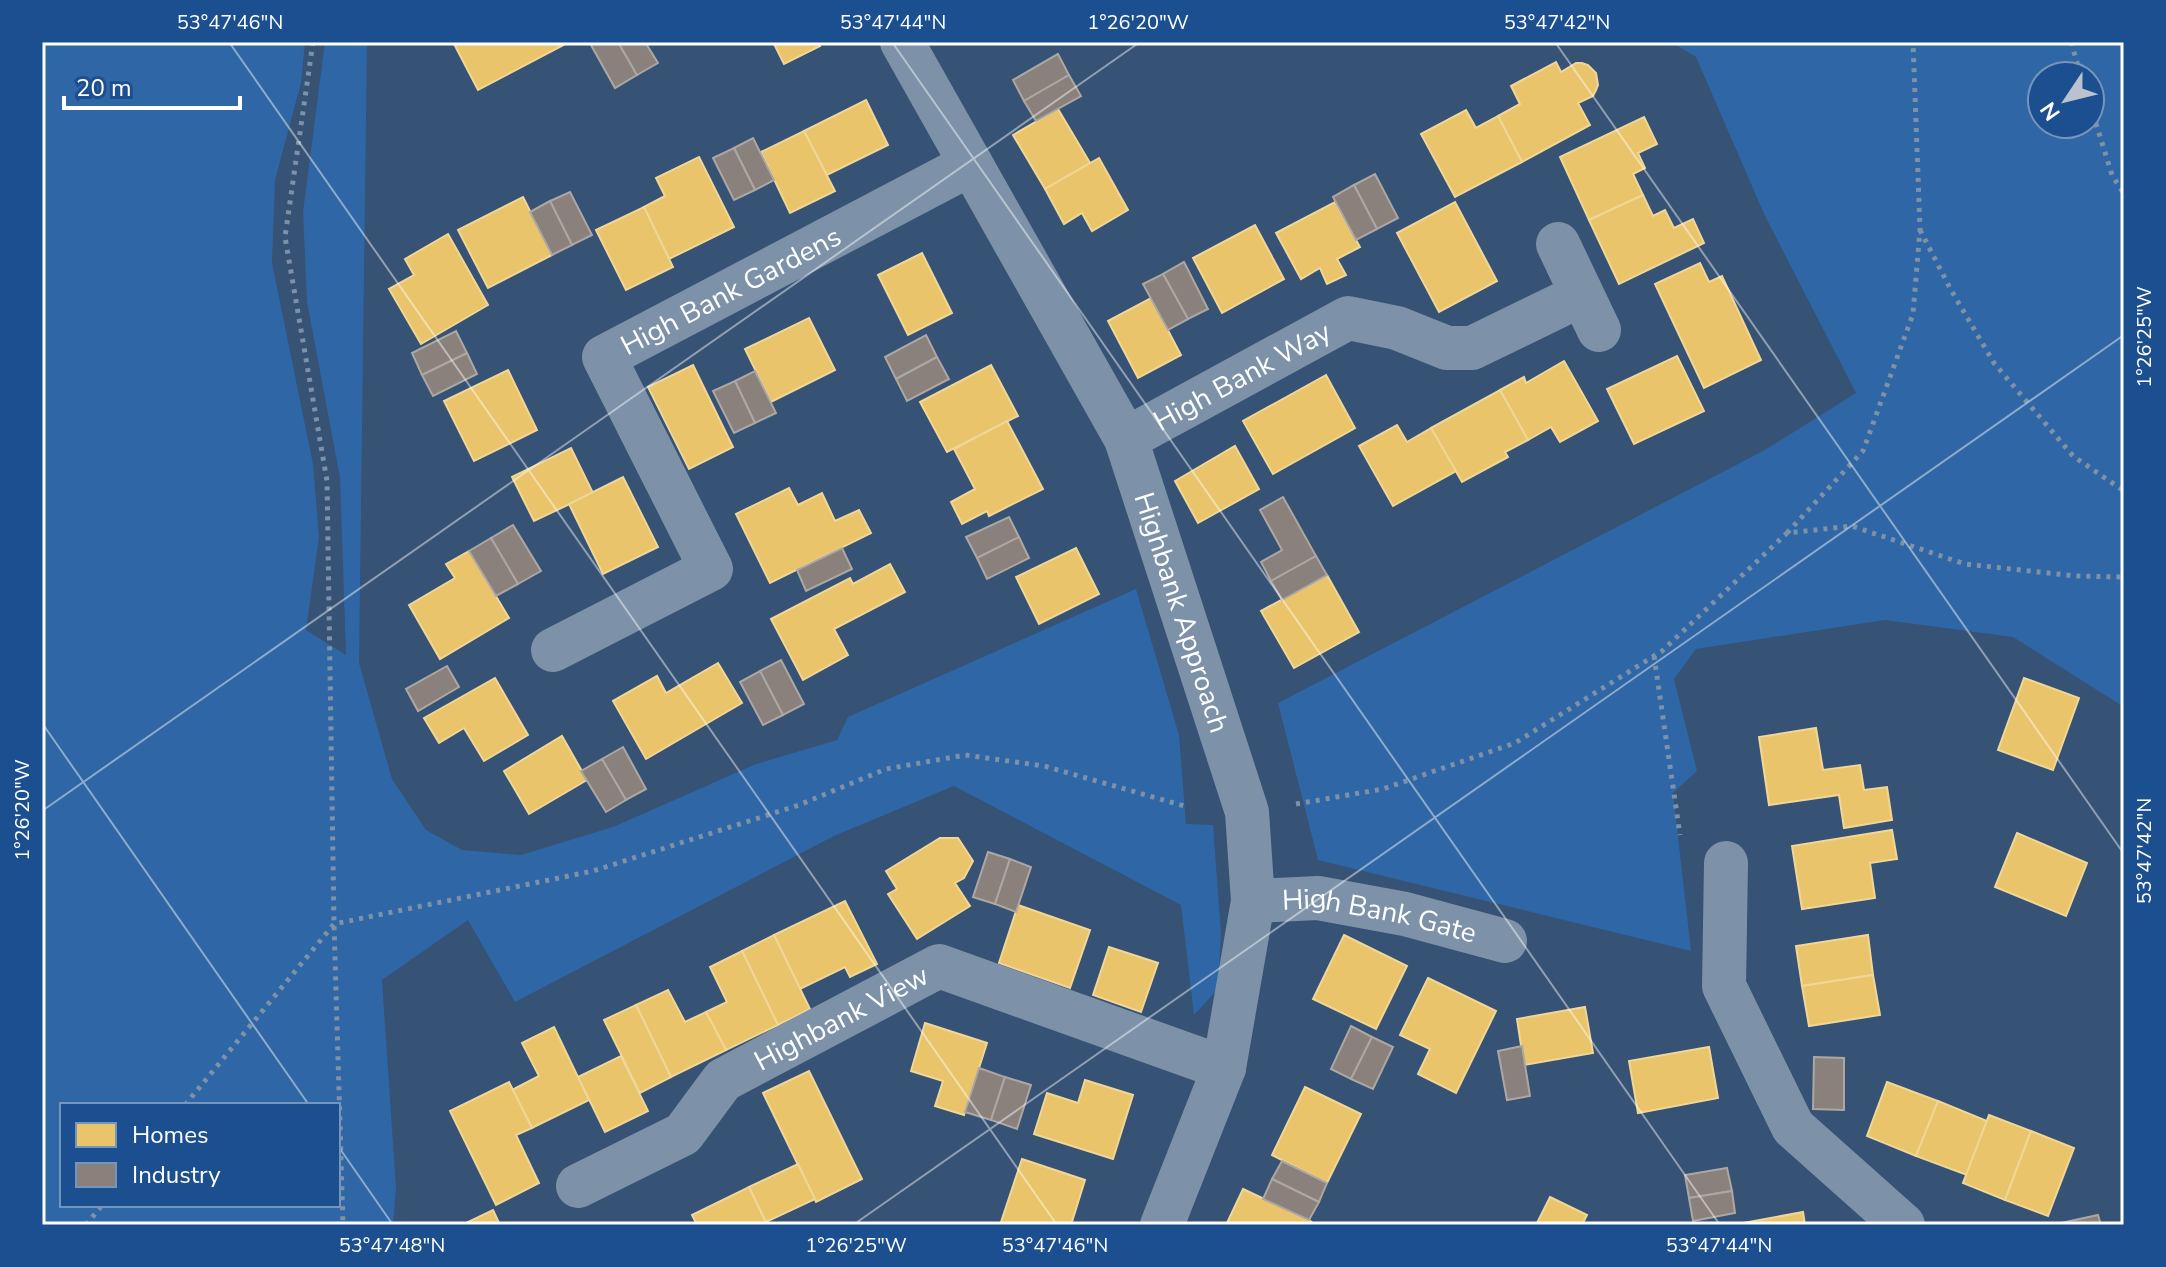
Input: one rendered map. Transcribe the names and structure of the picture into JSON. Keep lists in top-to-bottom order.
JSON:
{
  "streets": {
    "street": [
      "High Bank Gardens",
      "High Bank Way",
      "Highbank Approach",
      "High Bank Gate",
      "Highbank View"
    ]
  },
  "crossings": [
    ["High Bank Gardens", "Highbank Approach"],
    ["High Bank Way", "Highbank Approach"],
    ["Highbank Approach", "High Bank Gate"],
    ["Highbank Approach", "Highbank View"]
  ],
  "legend": ["Homes", "Industry"],
  "scale_bar": "20 m",
  "north": "bottom left",
  "coordinates": [
    "53°47'46\"N",
    "53°47'44\"N",
    "1°26'20\"W",
    "53°47'42\"N",
    "1°26'25\"W",
    "53°47'48\"N"
  ]
}
